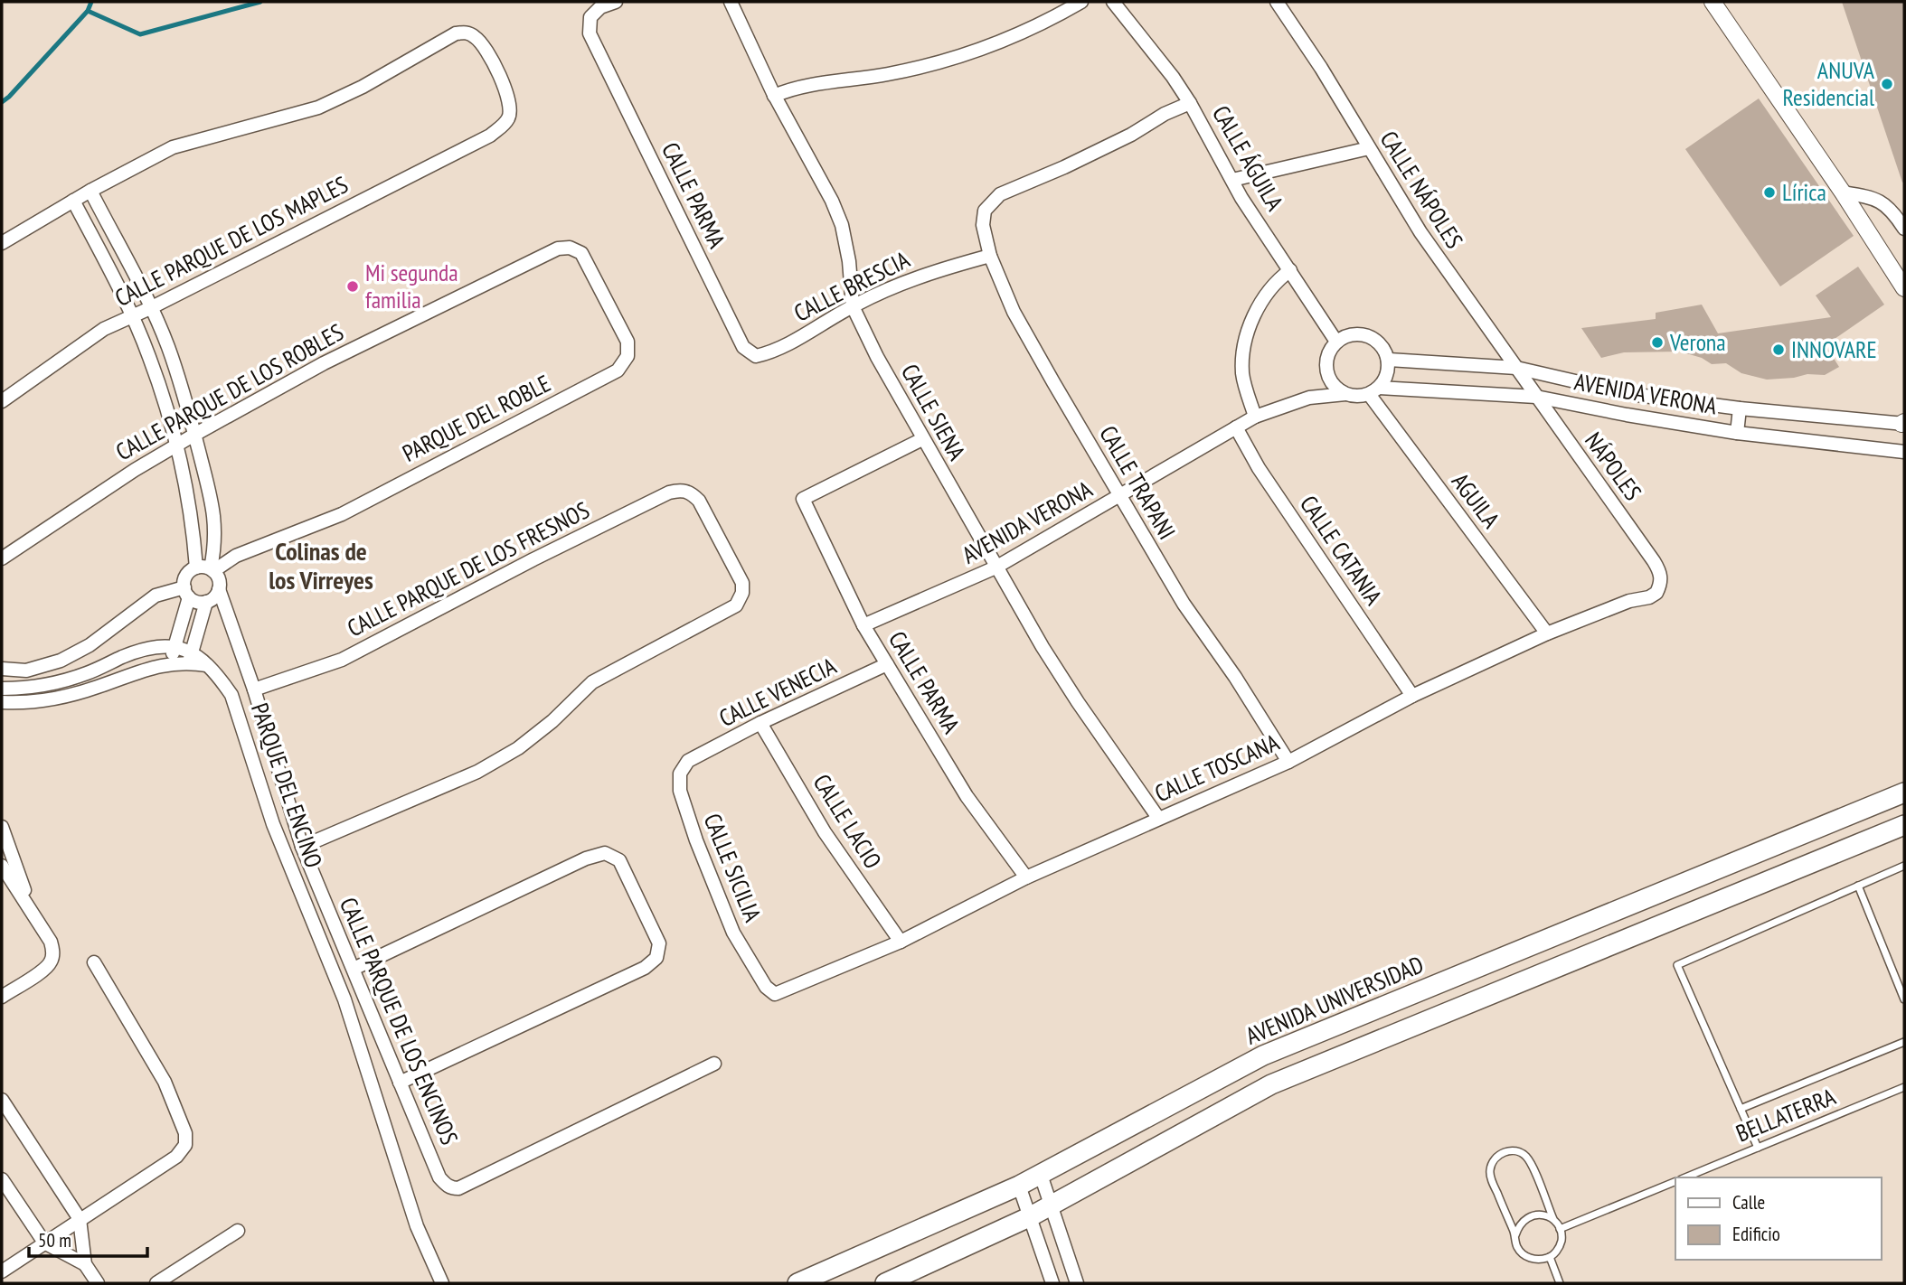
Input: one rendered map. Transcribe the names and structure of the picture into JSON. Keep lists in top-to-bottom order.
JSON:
{
  "streets": {
    "main road": ["AVENIDA UNIVERSIDAD"],
    "street": [
      "CALLE ÁGUILA",
      "CALLE NÁPOLES",
      "CALLE PARMA",
      "CALLE PARQUE DE LOS MAPLES",
      "CALLE BRESCIA",
      "CALLE PARQUE DE LOS ROBLES",
      "AVENIDA VERONA",
      "CALLE SIENA",
      "PARQUE DEL ROBLE",
      "NÁPOLES",
      "CALLE TRAPANI",
      "AGUILA",
      "CALLE CATANIA",
      "CALLE PARQUE DE LOS FRESNOS",
      "CALLE VENECIA",
      "CALLE TOSCANA",
      "PARQUE DEL ENCINO",
      "CALLE LACIO",
      "CALLE SICILIA",
      "CALLE PARQUE DE LOS ENCINOS"
    ],
    "lane": ["BELLATERRA"]
  },
  "crossings": [
    ["CALLE ÁGUILA", "AVENIDA VERONA"],
    ["CALLE ÁGUILA", "CALLE TRAPANI"],
    ["CALLE ÁGUILA", "AGUILA"],
    ["CALLE NÁPOLES", "AVENIDA VERONA"],
    ["CALLE NÁPOLES", "NÁPOLES"],
    ["CALLE PARMA", "CALLE BRESCIA"],
    ["CALLE PARMA", "AVENIDA VERONA"],
    ["CALLE PARMA", "CALLE SIENA"],
    ["CALLE PARMA", "CALLE VENECIA"],
    ["CALLE PARMA", "CALLE TOSCANA"],
    ["CALLE BRESCIA", "CALLE SIENA"],
    ["CALLE BRESCIA", "CALLE TRAPANI"],
    ["CALLE PARQUE DE LOS ROBLES", "PARQUE DEL ROBLE"],
    ["AVENIDA VERONA", "CALLE SIENA"],
    ["AVENIDA VERONA", "NÁPOLES"],
    ["AVENIDA VERONA", "CALLE TRAPANI"],
    ["AVENIDA VERONA", "AGUILA"],
    ["AVENIDA VERONA", "CALLE CATANIA"],
    ["CALLE SIENA", "CALLE TOSCANA"],
    ["PARQUE DEL ROBLE", "CALLE PARQUE DE LOS ENCINOS"],
    ["NÁPOLES", "CALLE TOSCANA"],
    ["CALLE TRAPANI", "CALLE TOSCANA"],
    ["AGUILA", "CALLE TOSCANA"],
    ["CALLE CATANIA", "CALLE TOSCANA"],
    ["CALLE PARQUE DE LOS FRESNOS", "CALLE PARQUE DE LOS ENCINOS"],
    ["CALLE VENECIA", "CALLE LACIO"],
    ["CALLE VENECIA", "CALLE SICILIA"],
    ["CALLE TOSCANA", "CALLE LACIO"],
    ["CALLE TOSCANA", "CALLE SICILIA"]
  ],
  "districts": ["Colinas de los Virreyes"],
  "places": [
    "ANUVA Residencial",
    "Lírica",
    "Mi segunda familia",
    "Verona",
    "INNOVARE"
  ],
  "legend": ["Calle", "Edificio"],
  "scale_bar": "50 m"
}
